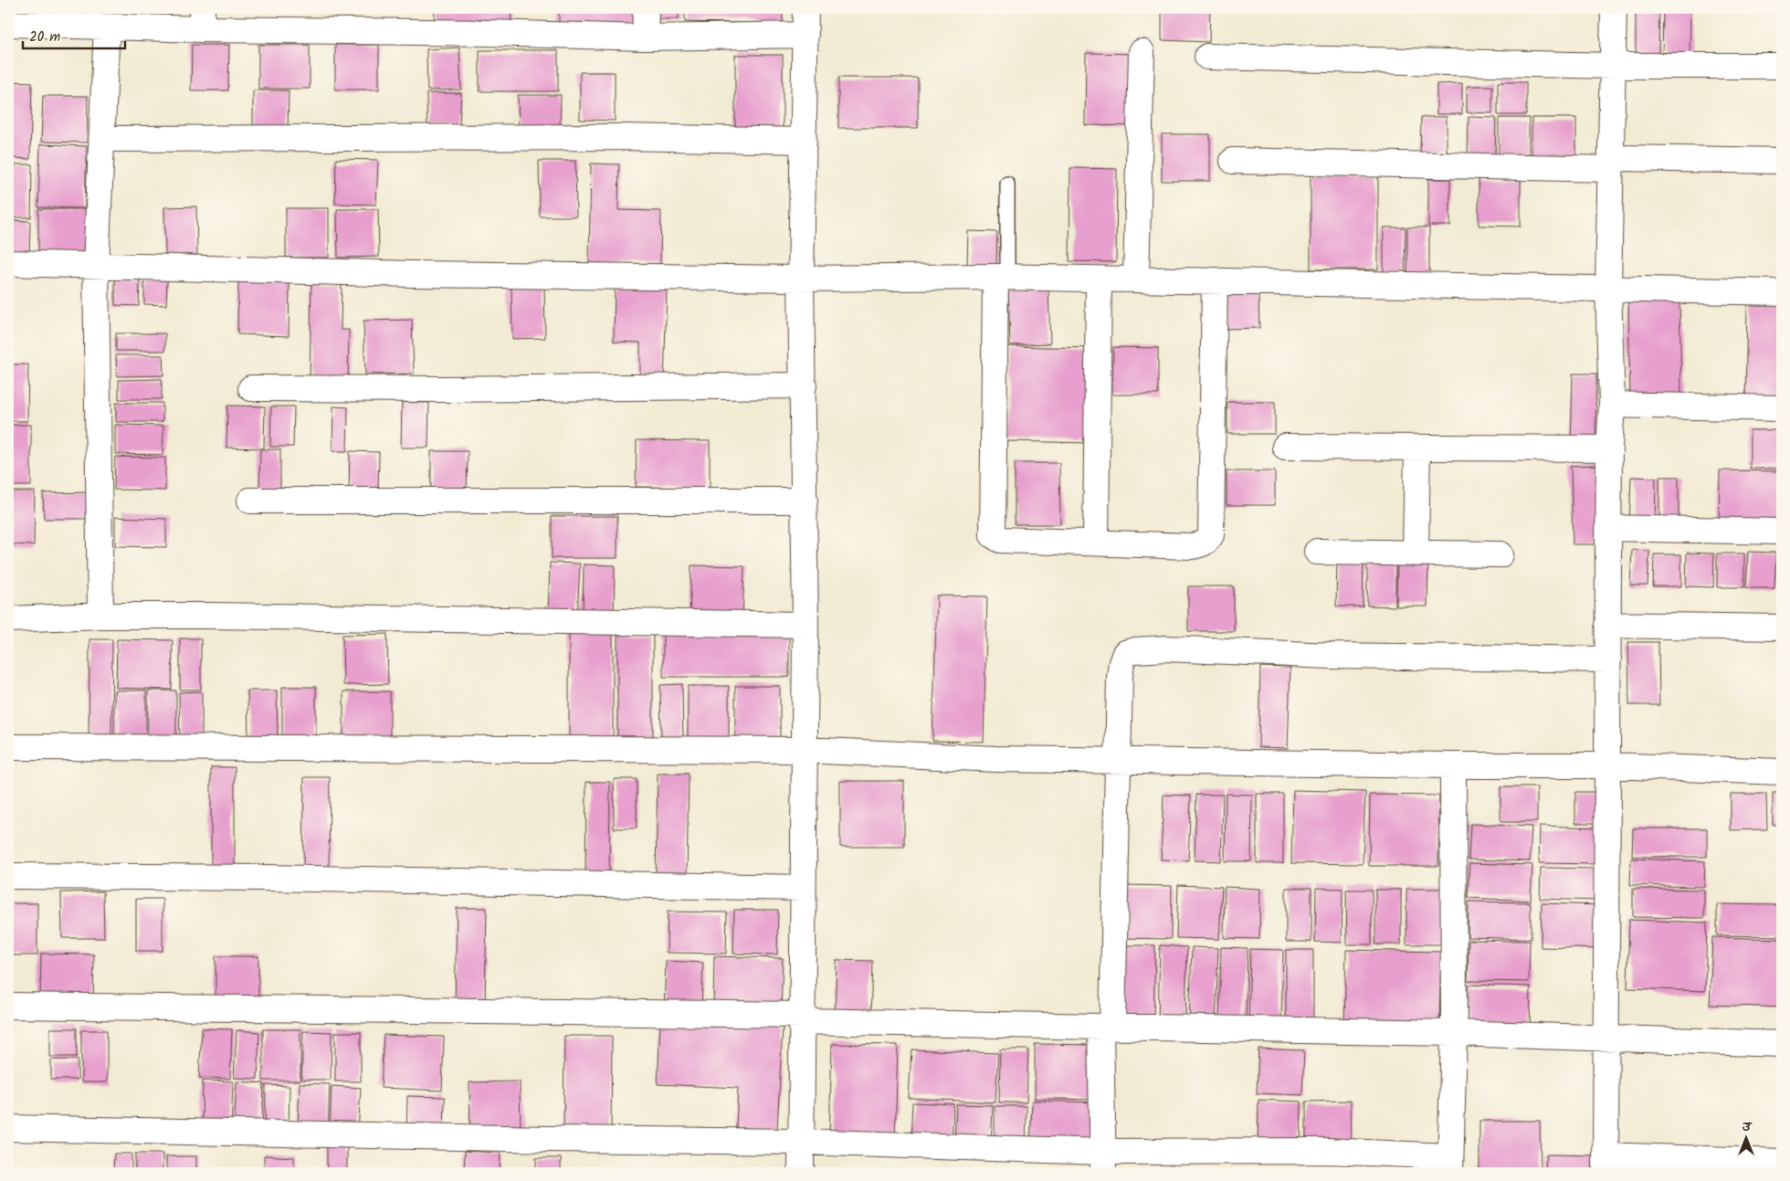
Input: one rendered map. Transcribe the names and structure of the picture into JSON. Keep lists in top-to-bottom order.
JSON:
{
  "scale_bar": "20 m",
  "north": "top"
}
